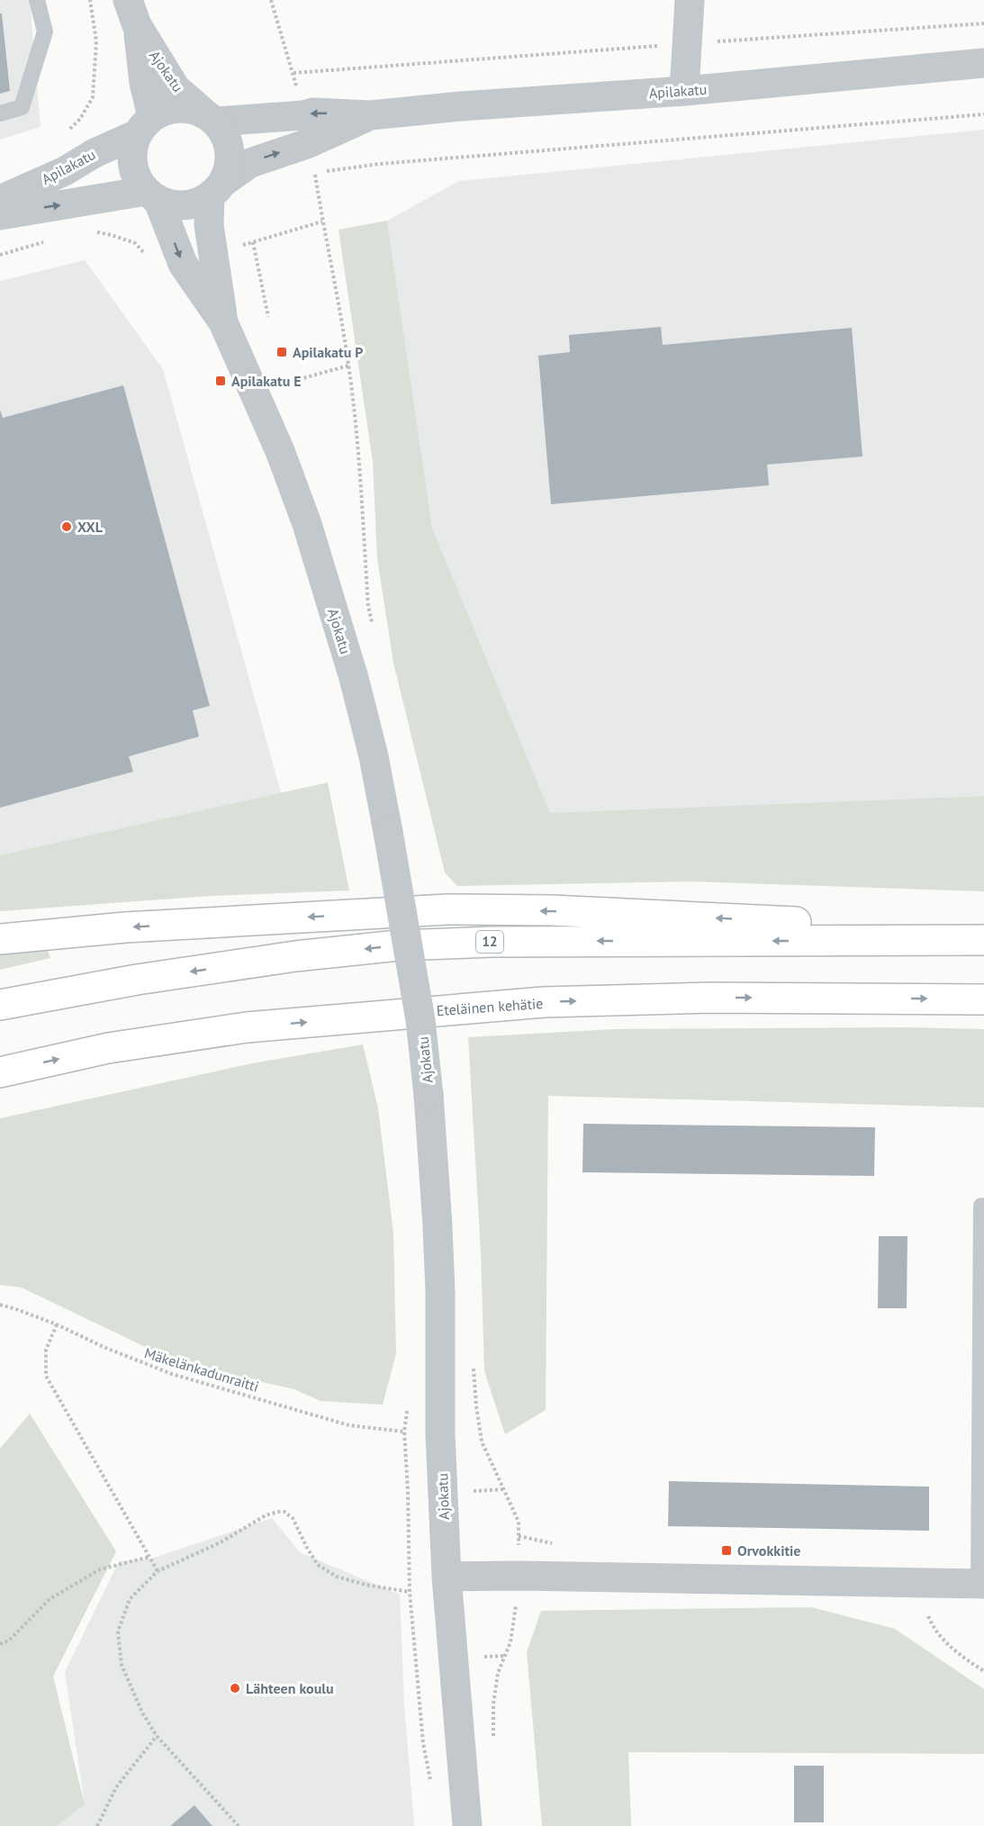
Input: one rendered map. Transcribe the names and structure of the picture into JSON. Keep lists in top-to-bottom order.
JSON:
{
  "streets": {
    "highway": ["12", "Eteläinen kehätie"],
    "street": ["Ajokatu", "Apilakatu"],
    "path": ["Mäkelänkadunraitti"]
  },
  "crossings": [
    ["Ajokatu", "Apilakatu"]
  ],
  "places": {
    "transit": ["Apilakatu P", "Apilakatu E", "Orvokkitie"],
    "other": ["XXL", "Lähteen koulu"]
  }
}
